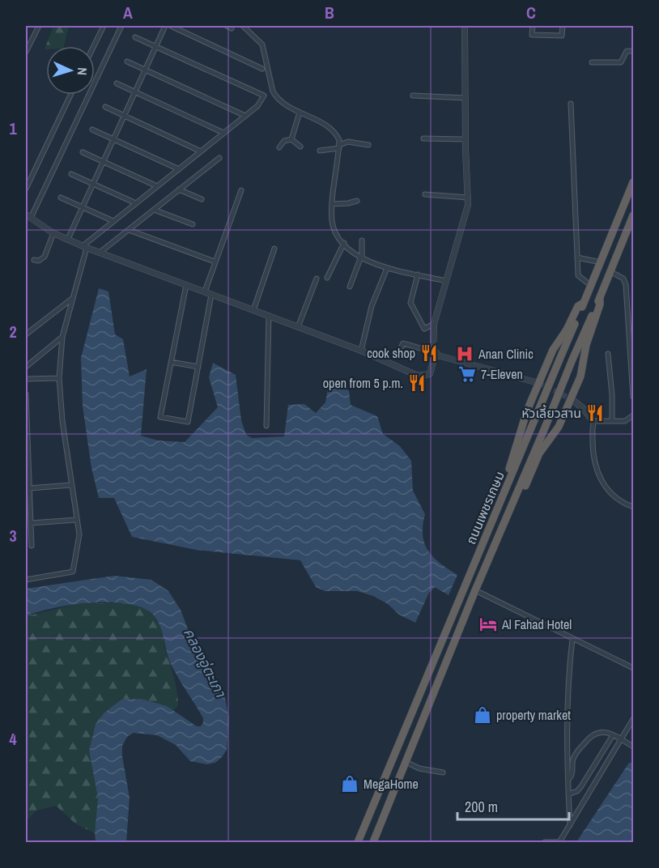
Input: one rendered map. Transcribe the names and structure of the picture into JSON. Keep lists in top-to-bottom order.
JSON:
{
  "streets": {
    "highway": ["ถนนเพชรเกษม"]
  },
  "water": ["คลองอู่ตะเภา"],
  "places": {
    "restaurant": ["cook shop", "open from 5 p.m.", "หัวเลี้ยวสาน"],
    "hospital": ["Anan Clinic"],
    "supermarket": ["7-Eleven"],
    "hotel": ["Al Fahad Hotel"],
    "shop": ["property market", "MegaHome"]
  },
  "scale_bar": "200 m",
  "north": "right",
  "grid": {
    "columns": ["A", "B", "C"],
    "rows": [
      "1",
      "2",
      "3",
      "4"
    ]
  }
}
